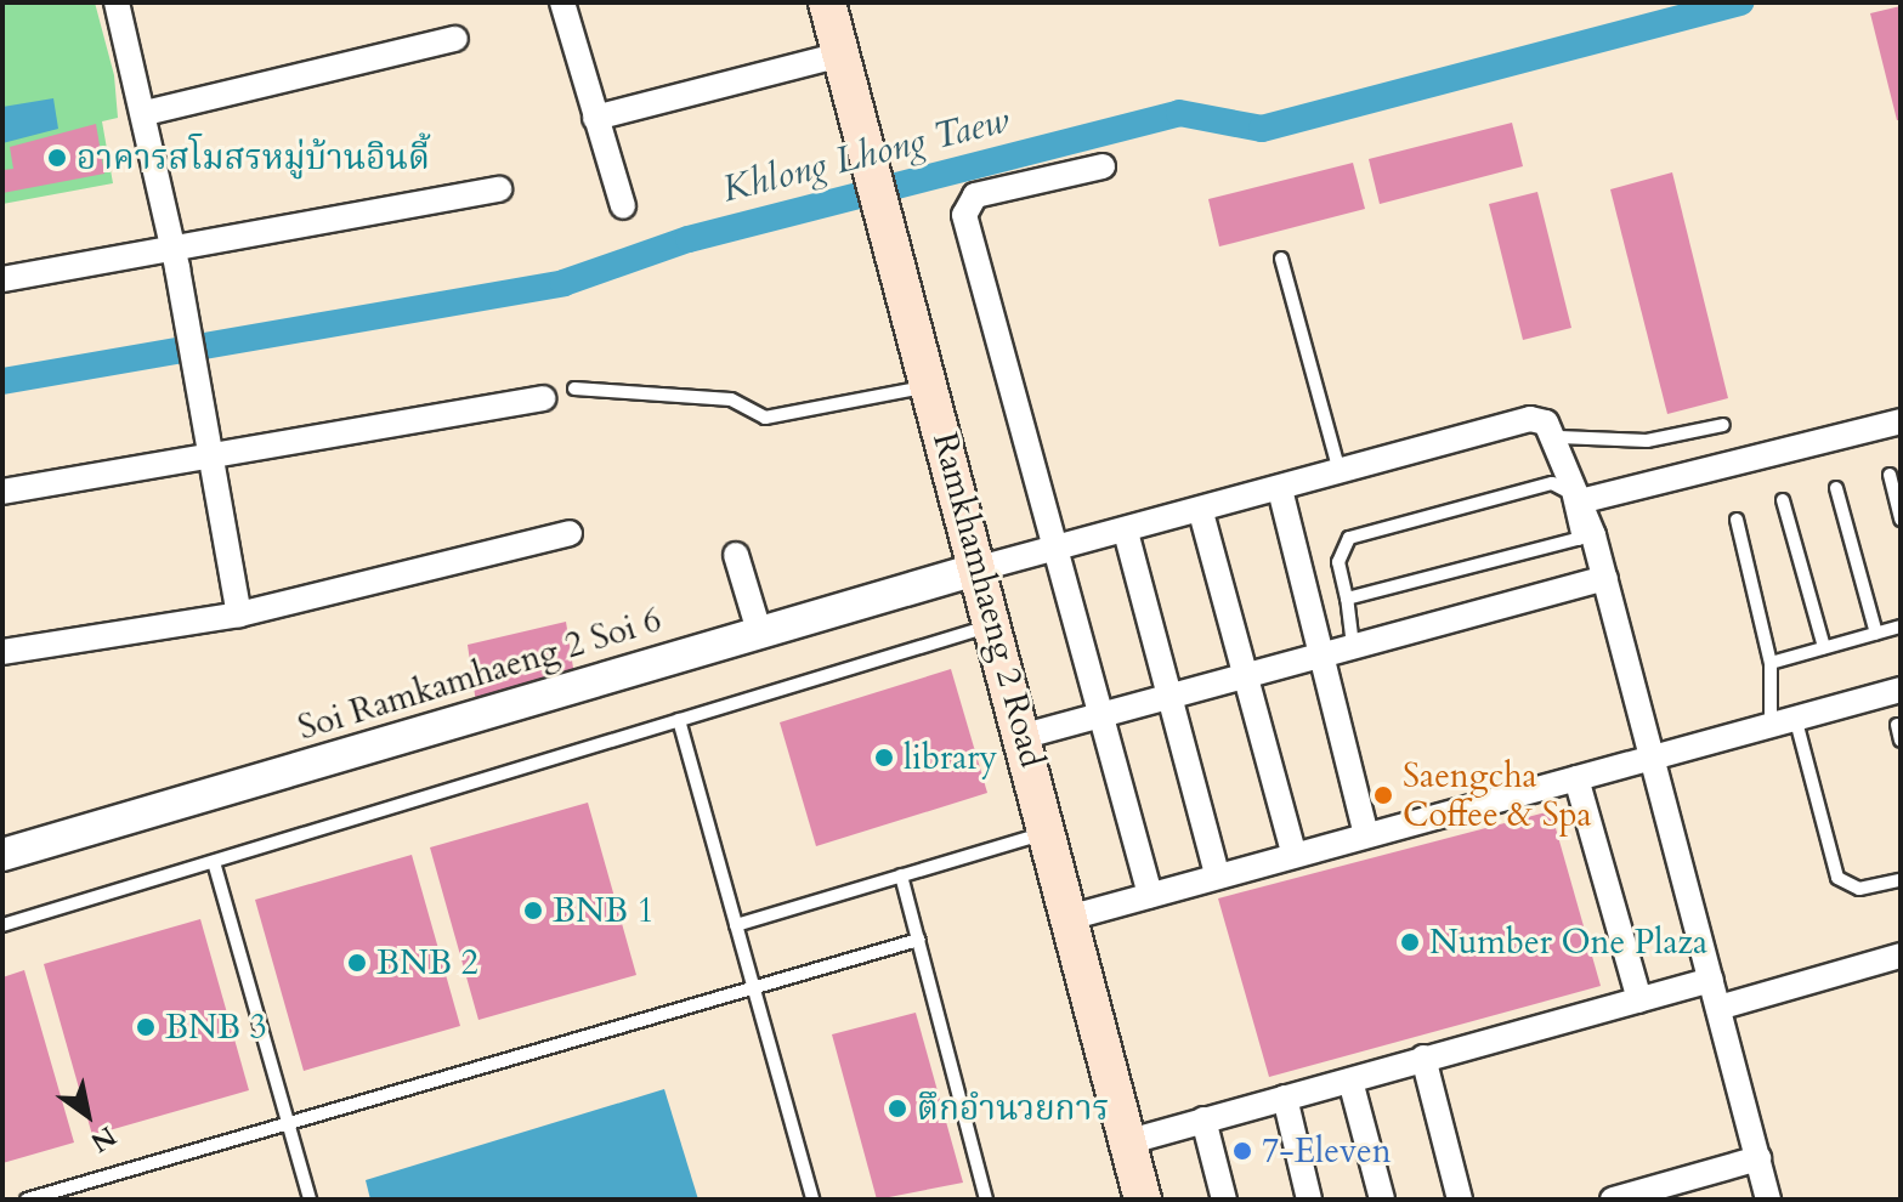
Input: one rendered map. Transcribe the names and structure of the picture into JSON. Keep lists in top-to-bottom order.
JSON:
{
  "streets": {
    "main road": ["Ramkhamhaeng 2 Road"],
    "street": ["Soi Ramkamhaeng 2 Soi 6"]
  },
  "crossings": [
    ["Ramkhamhaeng 2 Road", "Soi Ramkamhaeng 2 Soi 6"]
  ],
  "water": ["Khlong Lhong Taew"],
  "places": [
    "อาคารสโมสรหมู่บ้านอินดี้",
    "library",
    "Saengcha Coffee & Spa",
    "BNB 1",
    "Number One Plaza",
    "BNB 2",
    "BNB 3",
    "ตึกอำนวยการ",
    "7-Eleven"
  ],
  "north": "bottom right"
}
